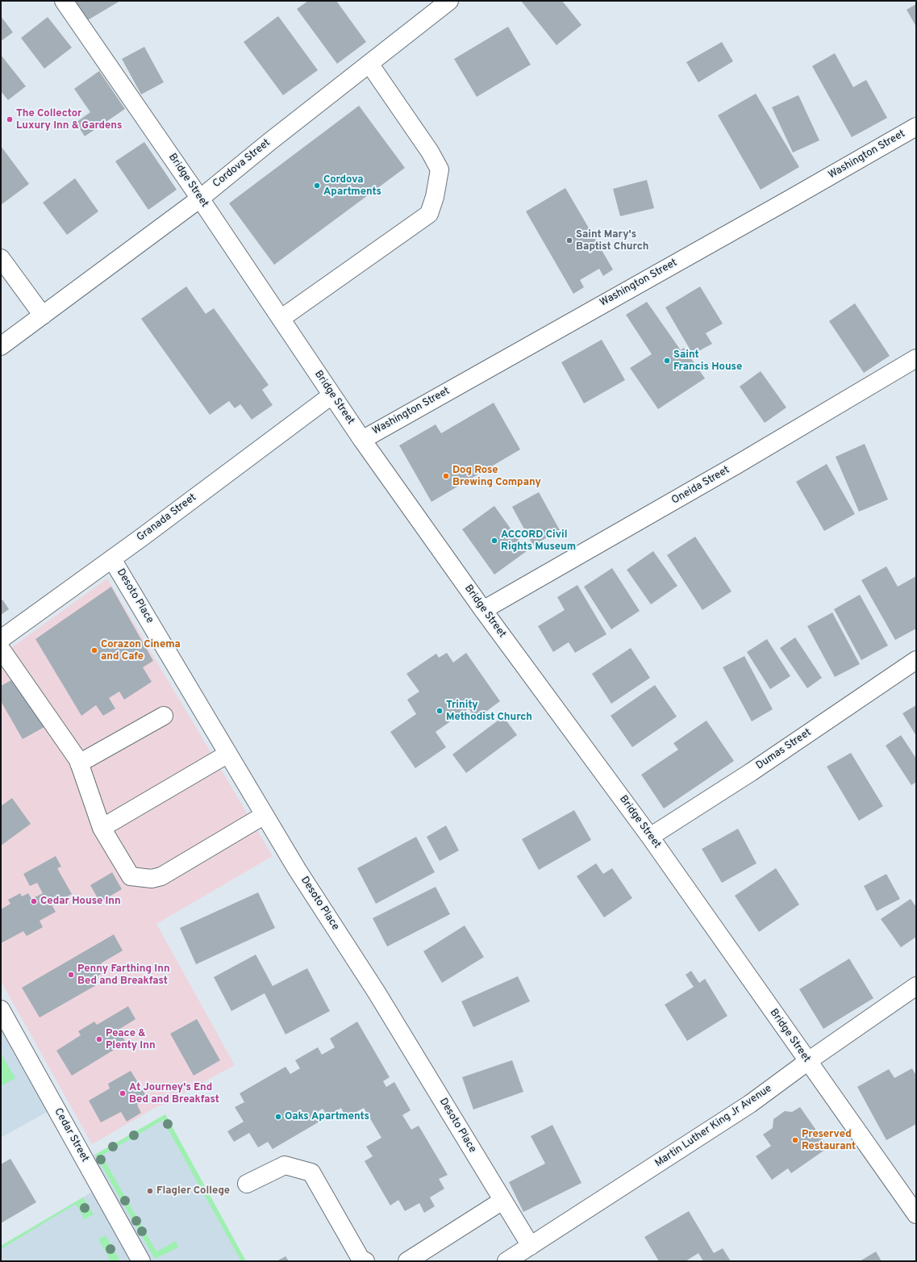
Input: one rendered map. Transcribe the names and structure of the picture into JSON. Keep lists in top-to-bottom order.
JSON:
{
  "streets": {
    "street": [
      "Washington Street",
      "Cordova Street",
      "Bridge Street",
      "Oneida Street",
      "Granada Street",
      "Desoto Place",
      "Dumas Street",
      "Martin Luther King Jr Avenue",
      "Cedar Street"
    ]
  },
  "crossings": [
    ["Washington Street", "Bridge Street"],
    ["Cordova Street", "Bridge Street"],
    ["Bridge Street", "Oneida Street"],
    ["Bridge Street", "Granada Street"],
    ["Bridge Street", "Dumas Street"],
    ["Bridge Street", "Martin Luther King Jr Avenue"],
    ["Granada Street", "Desoto Place"],
    ["Desoto Place", "Martin Luther King Jr Avenue"]
  ],
  "places": [
    "The Collector Luxury Inn & Gardens",
    "Cordova Apartments",
    "Saint Mary's Baptist Church",
    "Saint Francis House",
    "Dog Rose Brewing Company",
    "ACCORD Civil Rights Museum",
    "Corazon Cinema and Cafe",
    "Trinity Methodist Church",
    "Cedar House Inn",
    "Penny Farthing Inn Bed and Breakfast",
    "Peace & Plenty Inn",
    "At Journey's End Bed and Breakfast",
    "Oaks Apartments",
    "Preserved Restaurant",
    "Flagler College"
  ]
}
